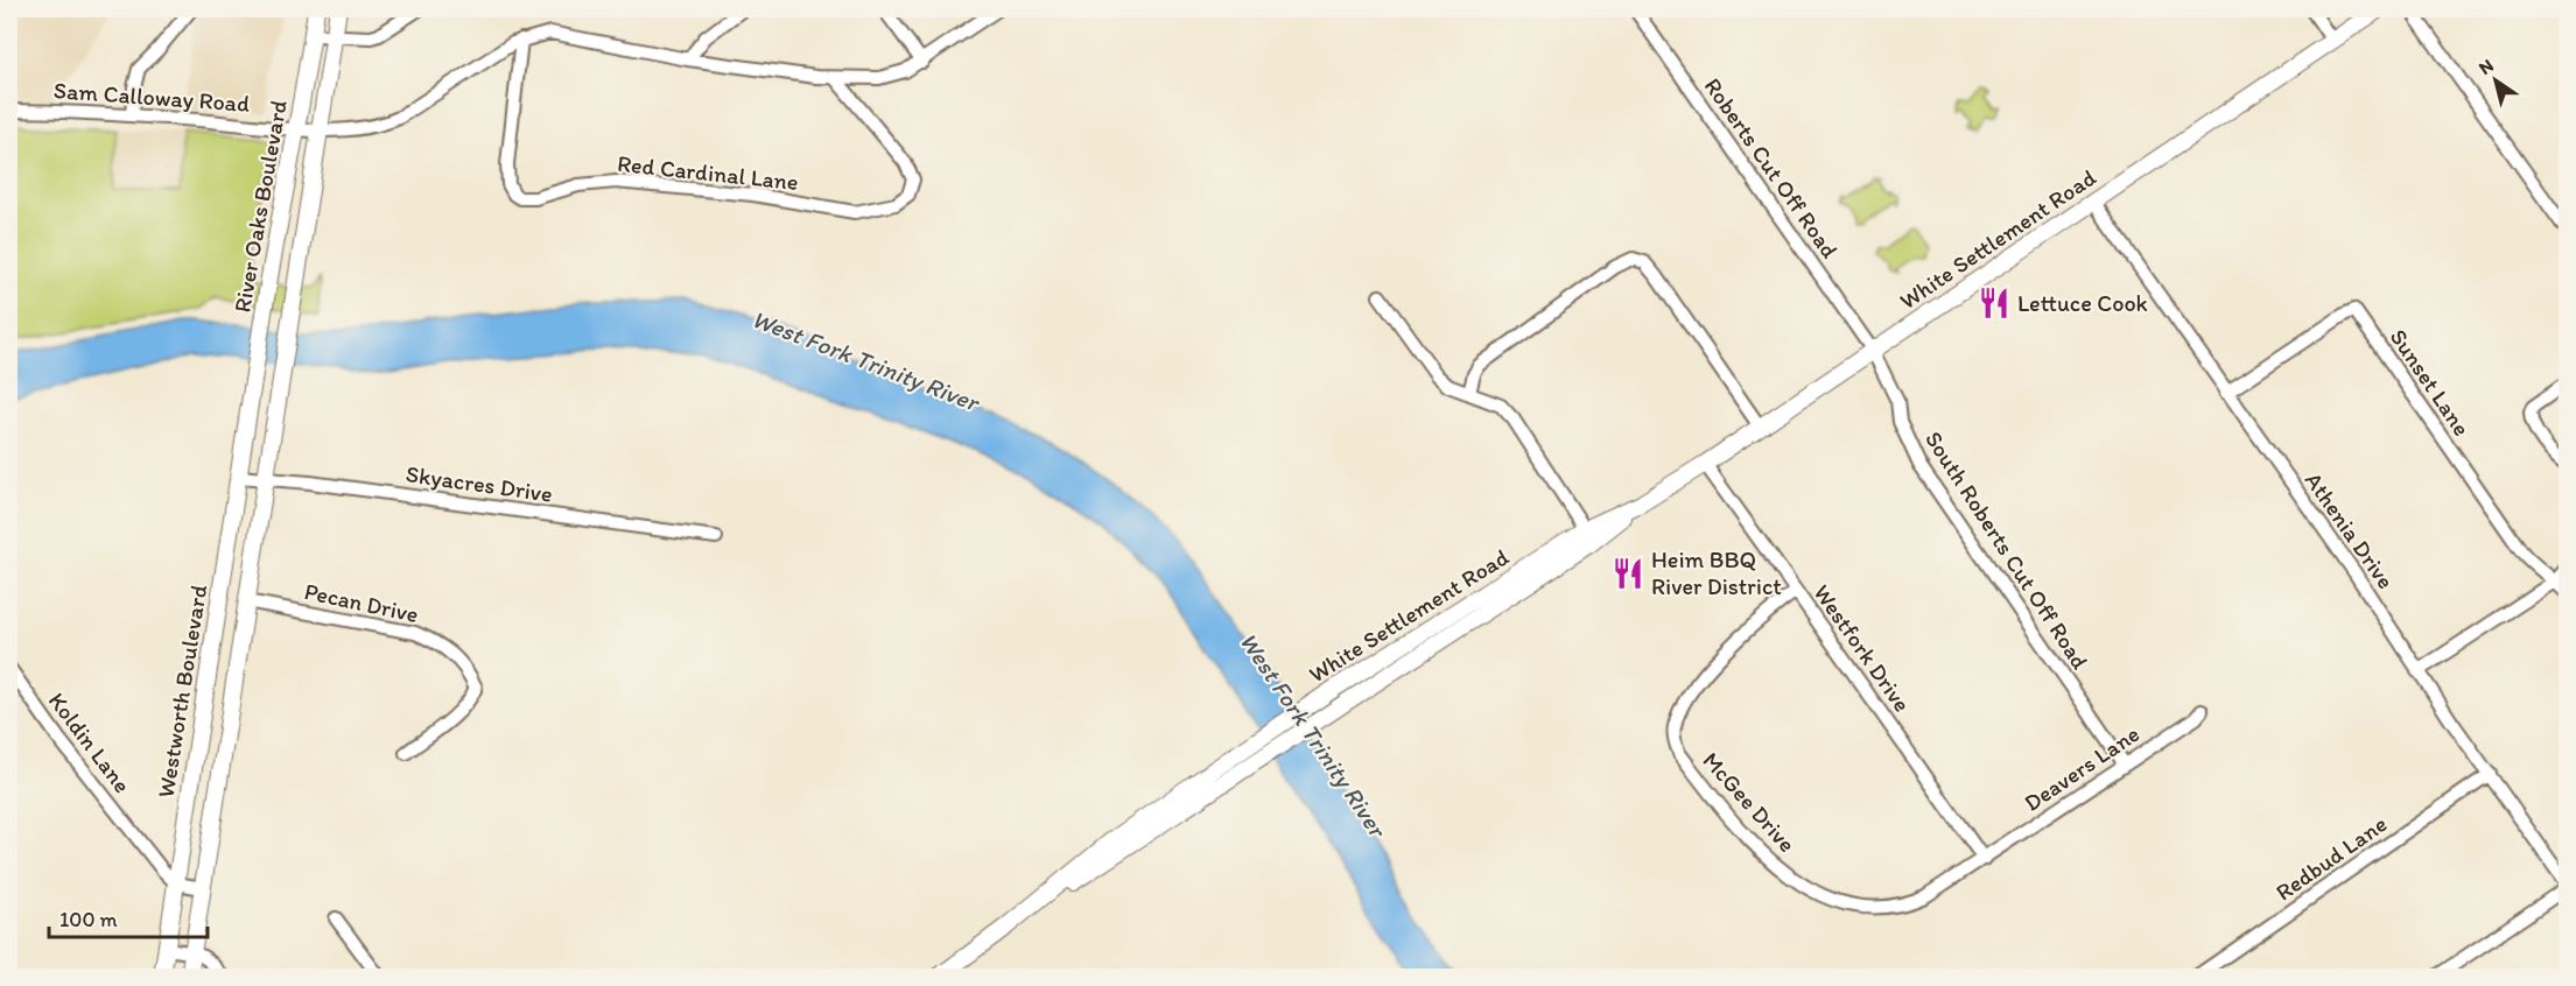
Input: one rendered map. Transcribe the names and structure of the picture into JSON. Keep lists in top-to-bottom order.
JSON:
{
  "streets": {
    "main road": ["River Oaks Boulevard", "White Settlement Road", "Westworth Boulevard"],
    "street": [
      "Sam Calloway Road",
      "Roberts Cut Off Road",
      "Red Cardinal Lane",
      "Sunset Lane",
      "Skyacres Drive",
      "Athenia Drive",
      "South Roberts Cut Off Road",
      "Pecan Drive",
      "Westfork Drive",
      "Koldin Lane",
      "Deavers Lane",
      "McGee Drive",
      "Redbud Lane"
    ]
  },
  "crossings": [
    ["Sam Calloway Road", "Red Cardinal Lane"],
    ["Sam Calloway Road", "River Oaks Boulevard"],
    ["Roberts Cut Off Road", "White Settlement Road"],
    ["Roberts Cut Off Road", "South Roberts Cut Off Road"],
    ["River Oaks Boulevard", "Skyacres Drive"],
    ["River Oaks Boulevard", "Westworth Boulevard"],
    ["White Settlement Road", "Athenia Drive"],
    ["White Settlement Road", "South Roberts Cut Off Road"],
    ["White Settlement Road", "Westfork Drive"],
    ["Sunset Lane", "Athenia Drive"],
    ["Skyacres Drive", "Westworth Boulevard"],
    ["Athenia Drive", "Redbud Lane"],
    ["South Roberts Cut Off Road", "Deavers Lane"],
    ["Westfork Drive", "Deavers Lane"],
    ["Westfork Drive", "McGee Drive"],
    ["Westworth Boulevard", "Koldin Lane"],
    ["Deavers Lane", "McGee Drive"]
  ],
  "water": ["West Fork Trinity River"],
  "places": {
    "restaurant": ["Lettuce Cook", "Heim BBQ River District"]
  },
  "scale_bar": "100 m",
  "north": "top left"
}
